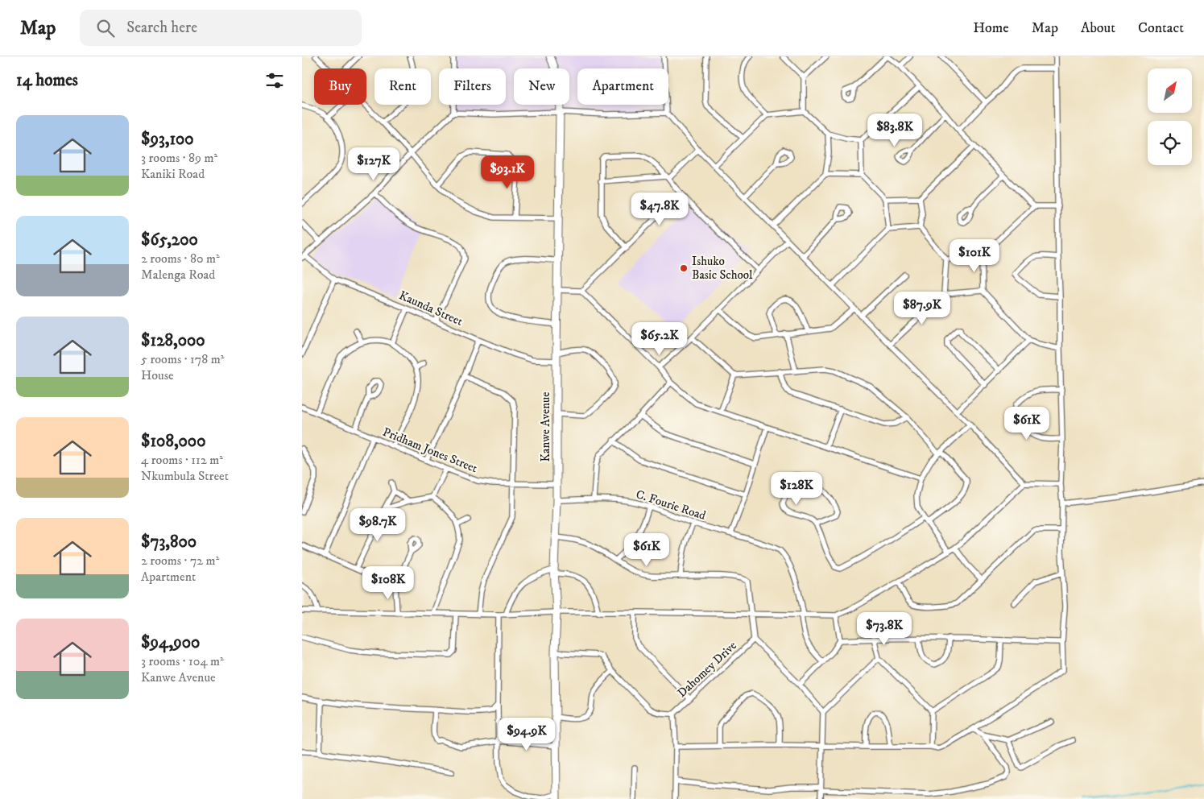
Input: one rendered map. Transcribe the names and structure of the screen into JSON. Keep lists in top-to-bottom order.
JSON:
{
  "streets": {
    "main road": ["Kanwe Avenue"],
    "street": [
      "Kaunda Street",
      "Pridham Jones Street",
      "C. Fourie Road",
      "Dahomey Drive"
    ]
  },
  "crossings": [
    ["Kaunda Street", "Kanwe Avenue"],
    ["Kanwe Avenue", "Pridham Jones Street"],
    ["Kanwe Avenue", "C. Fourie Road"]
  ],
  "places": ["Ishuko Basic School"],
  "north": "top right",
  "page": {
    "header": "Map",
    "search": "Search here",
    "nav": [
      "Home",
      "Map",
      "About",
      "Contact"
    ],
    "heading": "14 homes",
    "chip": [
      "Buy",
      "Rent",
      "Filters",
      "New",
      "Apartment"
    ],
    "list": [
      {
        "name": "$93,100",
        "note": "3 rooms · 89 m² · Kaniki Road"
      },
      {
        "name": "$65,200",
        "note": "2 rooms · 80 m² · Malenga Road"
      },
      {
        "name": "$128,000",
        "note": "5 rooms · 178 m² · House"
      },
      {
        "name": "$108,000",
        "note": "4 rooms · 112 m² · Nkumbula Street"
      },
      {
        "name": "$73,800",
        "note": "2 rooms · 72 m² · Apartment"
      },
      {
        "name": "$94,900",
        "note": "3 rooms · 104 m² · Kanwe Avenue"
      }
    ],
    "price": [
      "$83.8K",
      "$127K",
      "$93.1K",
      "$47.8K",
      "$101K",
      "$87.9K",
      "$65.2K",
      "$61K",
      "$128K",
      "$98.7K",
      "$61K",
      "$108K",
      "$73.8K",
      "$94.9K"
    ]
  }
}
